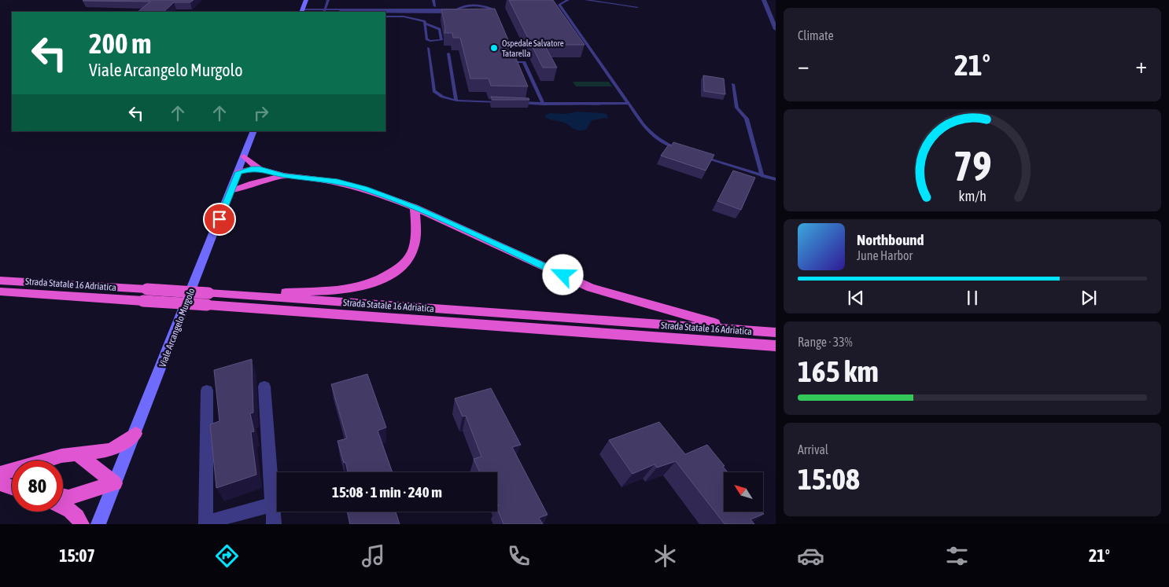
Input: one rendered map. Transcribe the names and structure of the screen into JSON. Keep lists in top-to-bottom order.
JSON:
{
  "streets": {
    "highway": ["Strada Statale 16 Adriatica"],
    "main road": ["Viale Arcangelo Murgolo"]
  },
  "places": ["Ospedale Salvatore Tatarella"],
  "north": "top left",
  "page": {
    "tile": [
      "Climate",
      ["Range · 33%", "165 km"],
      ["Arrival", "15:08"]
    ],
    "turn": ["200 m", "Viale Arcangelo Murgolo"],
    "heat": ["−", "21°", "+"],
    "song": ["Northbound", "June Harbor"],
    "limit": "80",
    "trip": "15:08 · 1 min · 240 m",
    "tabs": ["15:07", "21°"],
    "gauge": ["79", "km/h"]
  }
}
